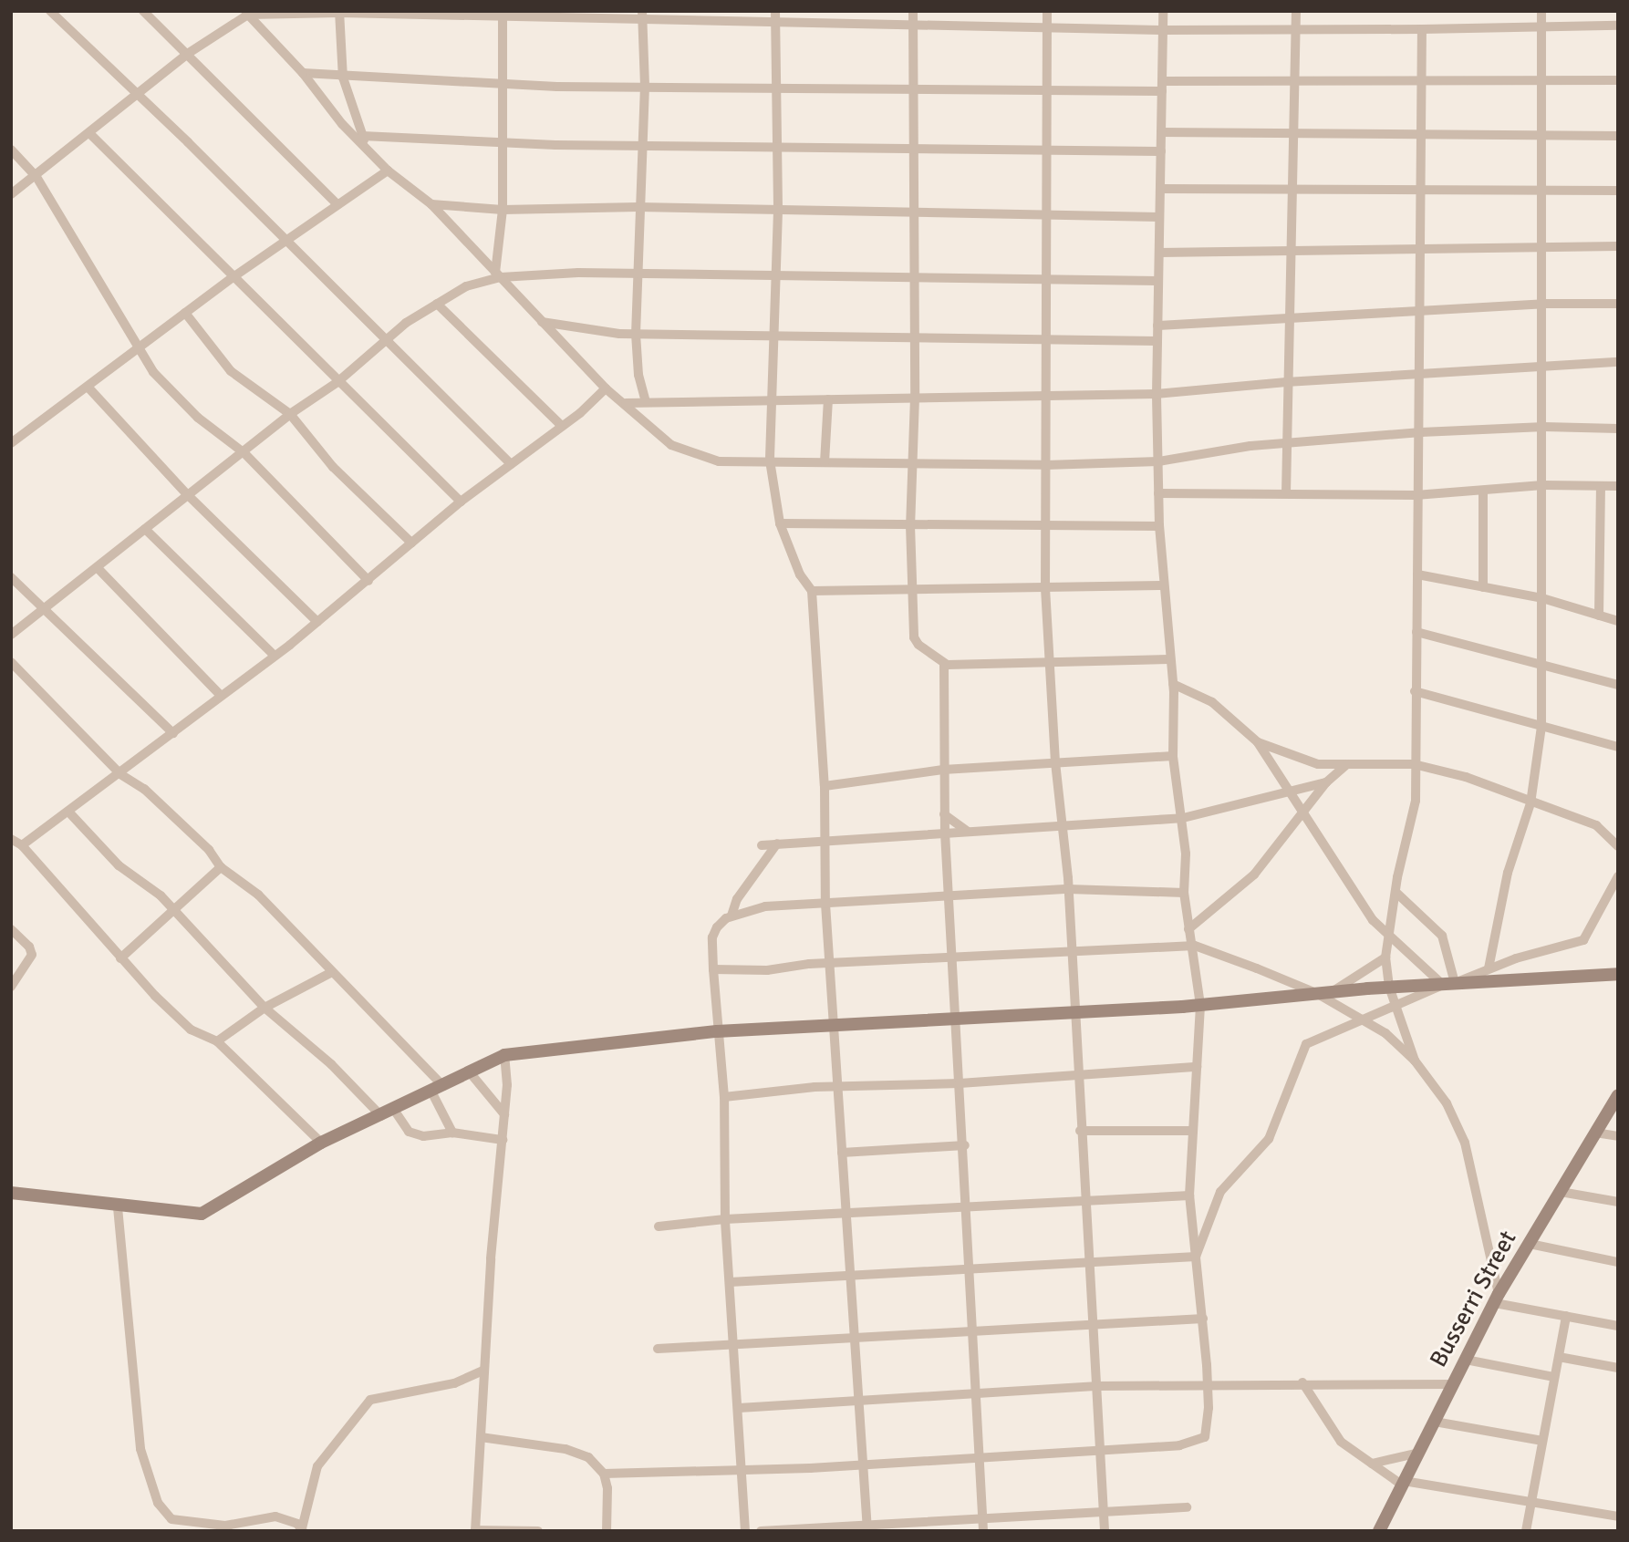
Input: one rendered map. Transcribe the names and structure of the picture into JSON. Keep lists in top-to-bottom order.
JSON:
{
  "streets": {
    "main road": ["Busserri Street"]
  }
}
